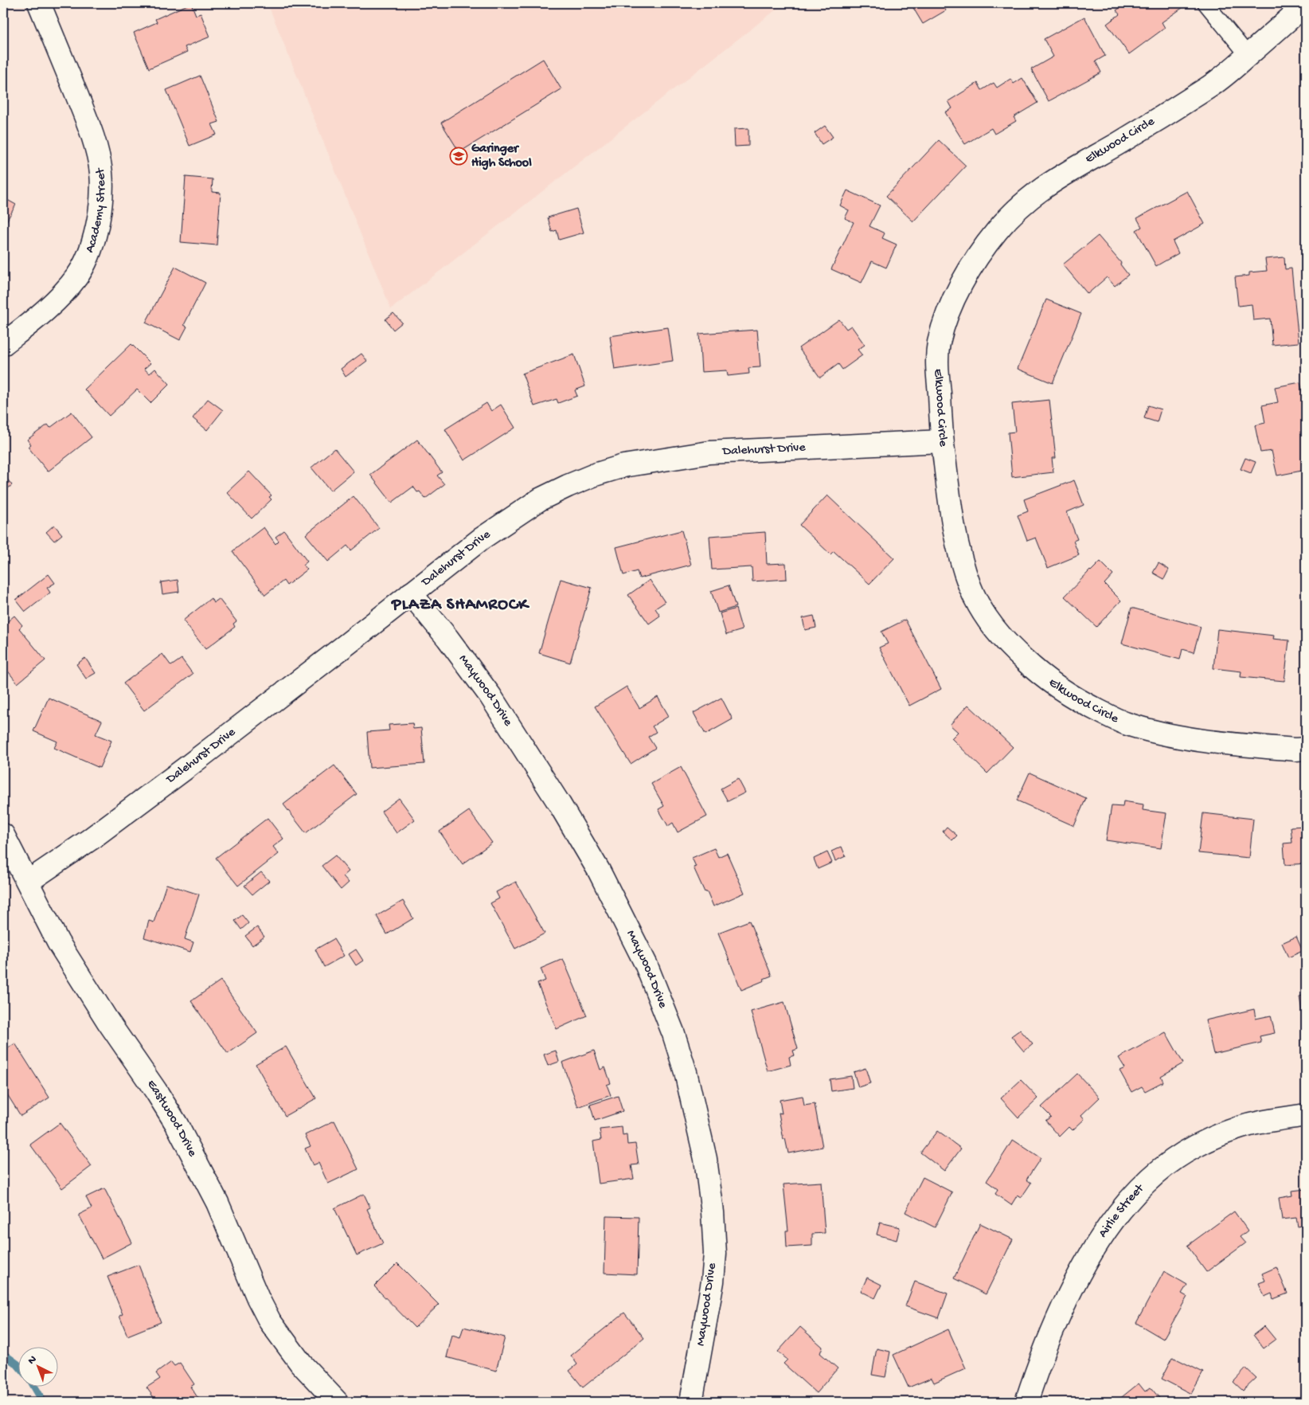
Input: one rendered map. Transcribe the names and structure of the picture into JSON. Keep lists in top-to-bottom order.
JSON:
{
  "streets": {
    "street": [
      "Elkwood Circle",
      "Academy Street",
      "Dalehurst Drive",
      "Maywood Drive",
      "Eastwood Drive",
      "Airlie Street"
    ]
  },
  "crossings": [
    ["Elkwood Circle", "Dalehurst Drive"],
    ["Dalehurst Drive", "Maywood Drive"],
    ["Dalehurst Drive", "Eastwood Drive"]
  ],
  "districts": ["PLAZA SHAMROCK"],
  "places": {
    "school or university": ["Garinger High School"]
  },
  "north": "top left"
}
